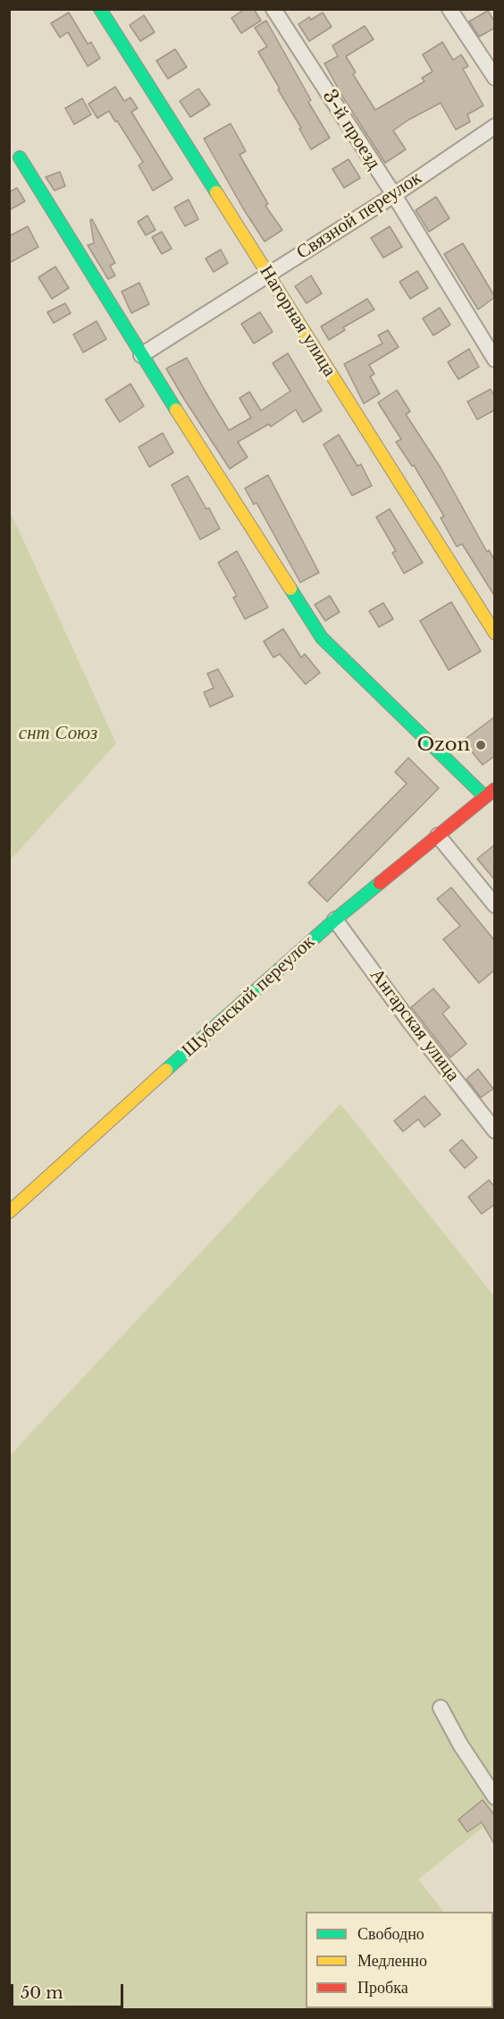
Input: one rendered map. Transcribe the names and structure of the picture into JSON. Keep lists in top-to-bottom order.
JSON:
{
  "streets": {
    "street": [
      "3-й проезд",
      "Связной переулок",
      "Нагорная улица",
      "Шубенский переулок",
      "Ангарская улица"
    ]
  },
  "crossings": [
    ["3-й проезд", "Связной переулок"],
    ["Связной переулок", "Нагорная улица"],
    ["Шубенский переулок", "Ангарская улица"]
  ],
  "parks": ["снт Союз"],
  "places": ["Ozon"],
  "legend": ["Свободно", "Медленно", "Пробка"],
  "scale_bar": "50 m"
}
